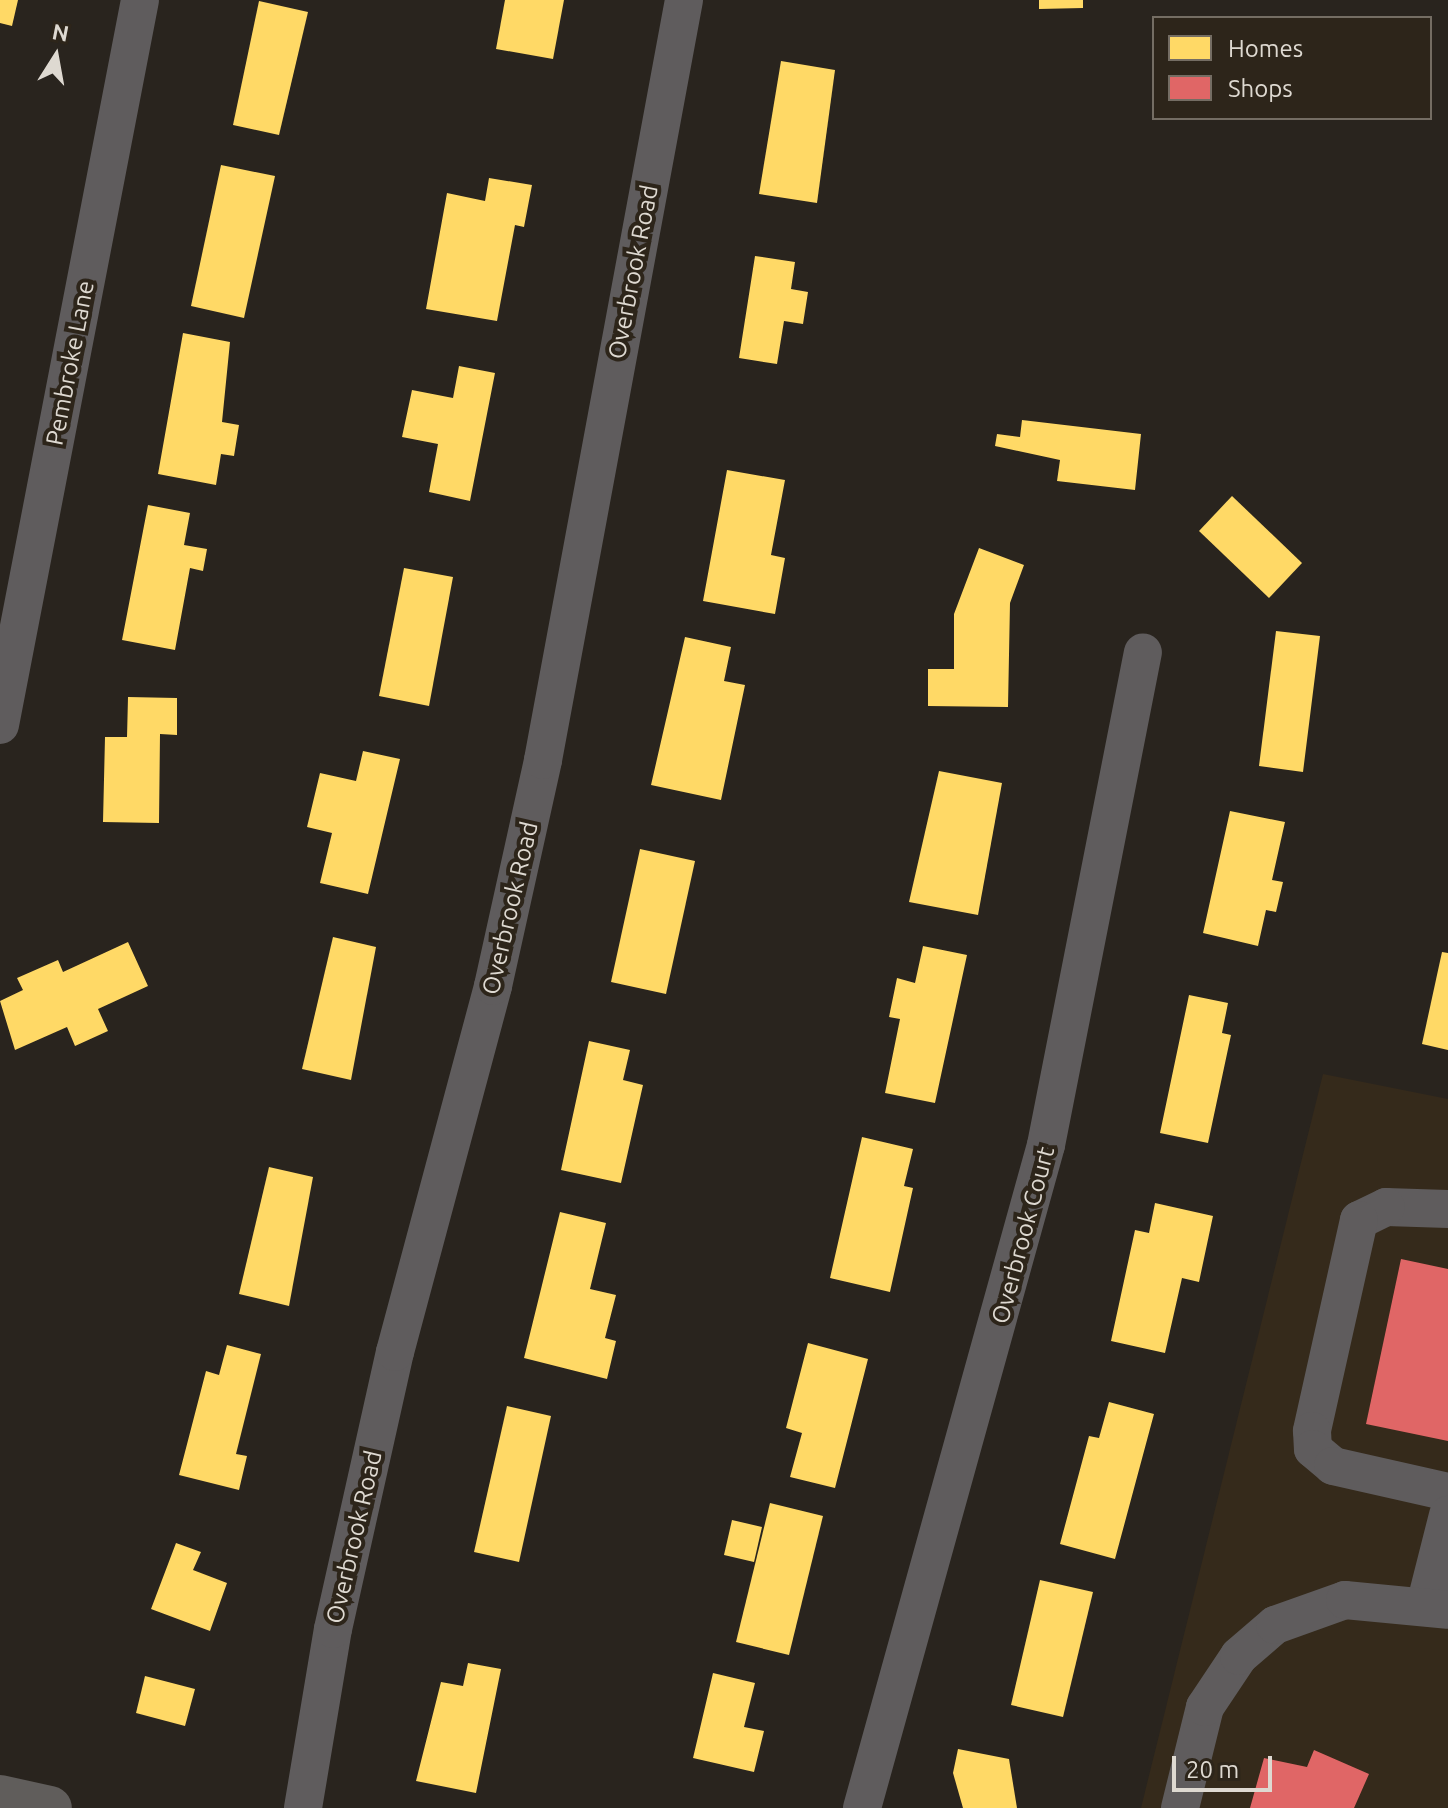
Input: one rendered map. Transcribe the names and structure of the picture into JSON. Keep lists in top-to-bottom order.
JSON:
{
  "streets": {
    "street": ["Overbrook Road", "Pembroke Lane", "Overbrook Court"]
  },
  "legend": ["Homes", "Shops"],
  "scale_bar": "20 m",
  "north": "top"
}
